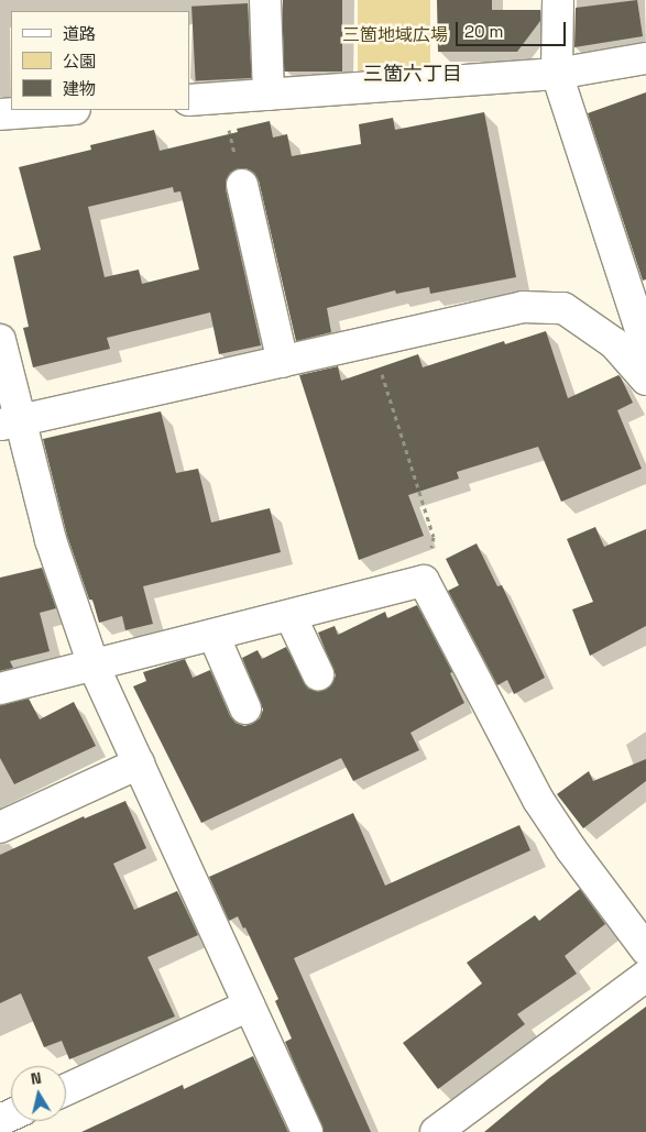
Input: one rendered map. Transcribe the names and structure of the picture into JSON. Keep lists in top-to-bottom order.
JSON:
{
  "districts": ["三箇六丁目"],
  "parks": ["三箇地域広場"],
  "legend": ["道路", "公園", "建物"],
  "scale_bar": "20 m",
  "north": "top"
}
